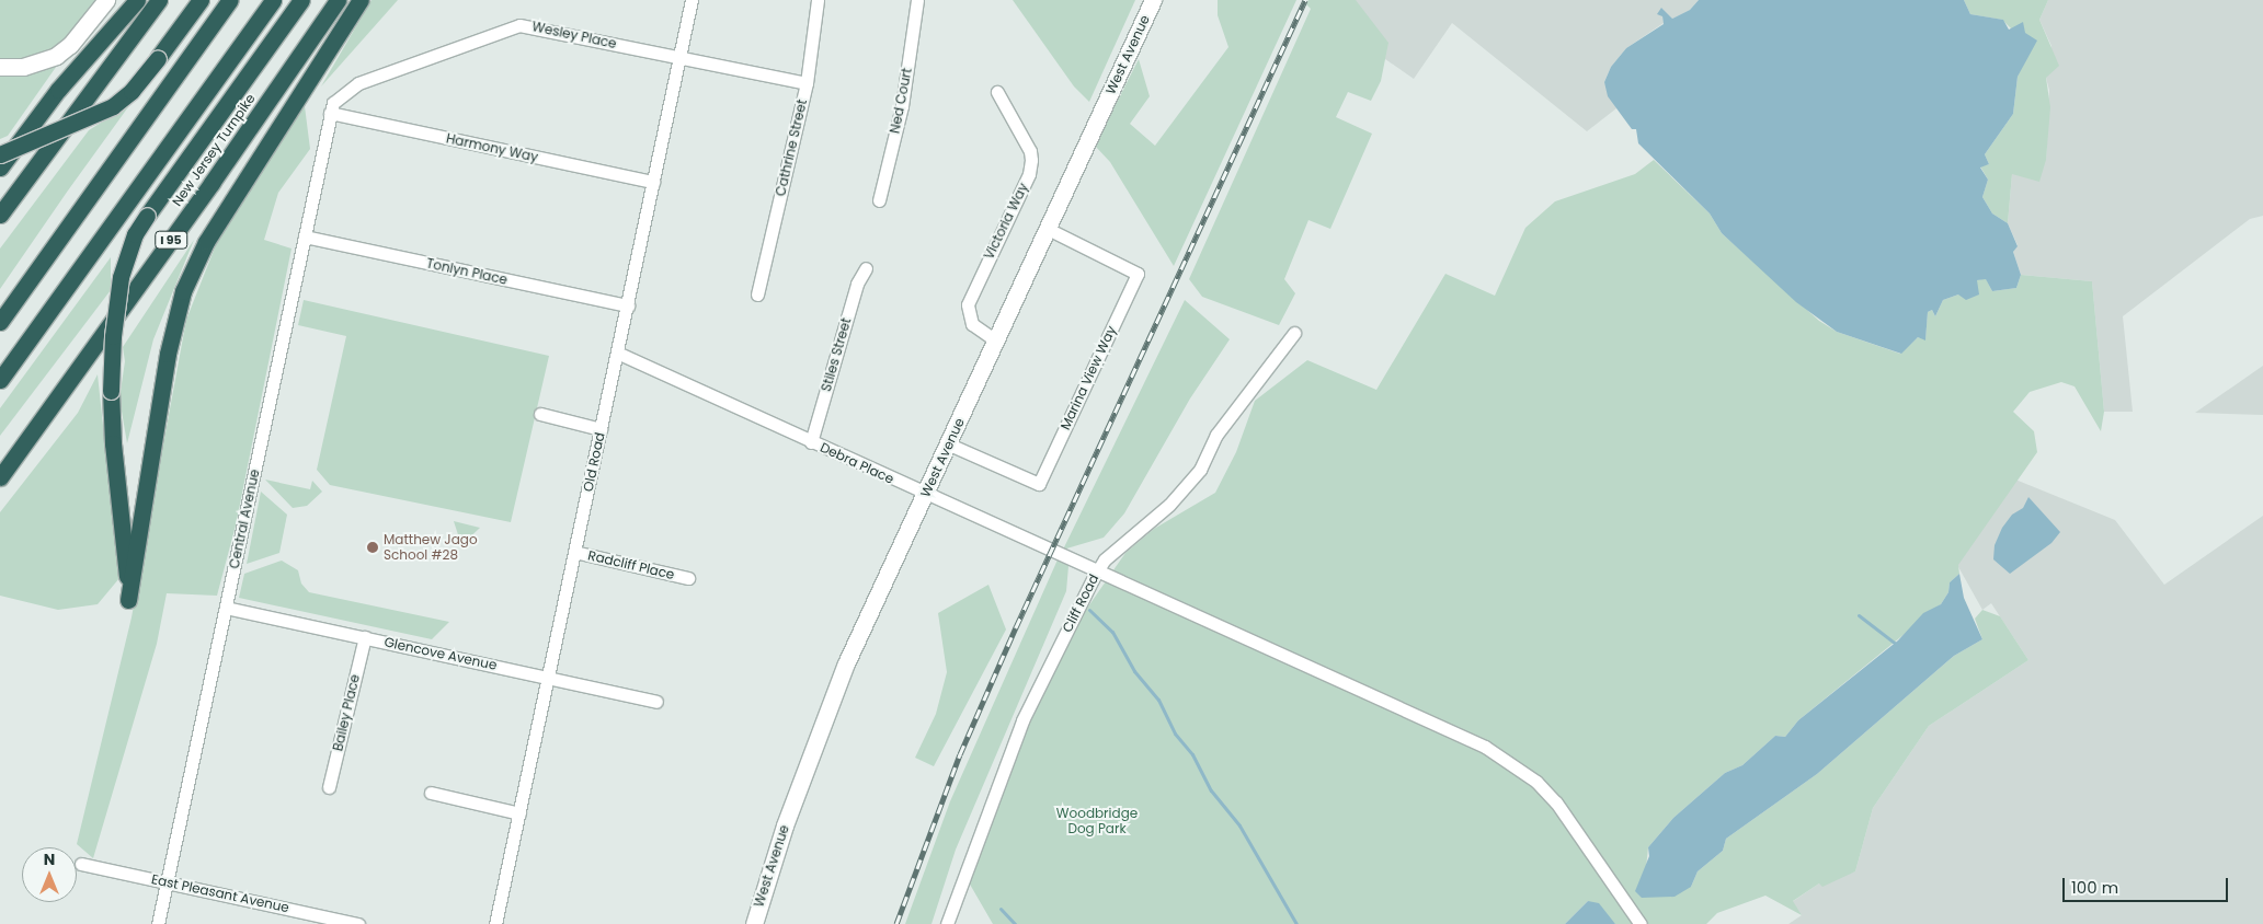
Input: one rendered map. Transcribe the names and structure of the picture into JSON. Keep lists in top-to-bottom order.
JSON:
{
  "streets": {
    "highway": ["New Jersey Turnpike", "I 95"],
    "street": [
      "Wesley Place",
      "West Avenue",
      "Ned Court",
      "Harmony Way",
      "Cathrine Street",
      "Victoria Way",
      "Tonlyn Place",
      "Stiles Street",
      "Marina View Way",
      "Old Road",
      "Debra Place",
      "Central Avenue",
      "Radcliff Place",
      "Cliff Road",
      "Glencove Avenue",
      "Bailey Place",
      "East Pleasant Avenue"
    ]
  },
  "crossings": [
    ["Wesley Place", "Harmony Way"],
    ["Wesley Place", "Cathrine Street"],
    ["Wesley Place", "Old Road"],
    ["Wesley Place", "Central Avenue"],
    ["West Avenue", "Victoria Way"],
    ["West Avenue", "Marina View Way"],
    ["West Avenue", "Debra Place"],
    ["Harmony Way", "Old Road"],
    ["Harmony Way", "Central Avenue"],
    ["Tonlyn Place", "Old Road"],
    ["Tonlyn Place", "Central Avenue"],
    ["Stiles Street", "Debra Place"],
    ["Old Road", "Debra Place"],
    ["Old Road", "Radcliff Place"],
    ["Old Road", "Glencove Avenue"],
    ["Debra Place", "Cliff Road"],
    ["Central Avenue", "Glencove Avenue"],
    ["Central Avenue", "East Pleasant Avenue"],
    ["Glencove Avenue", "Bailey Place"]
  ],
  "parks": ["Woodbridge Dog Park"],
  "places": ["Matthew Jago School #28"],
  "scale_bar": "100 m",
  "north": "top"
}
